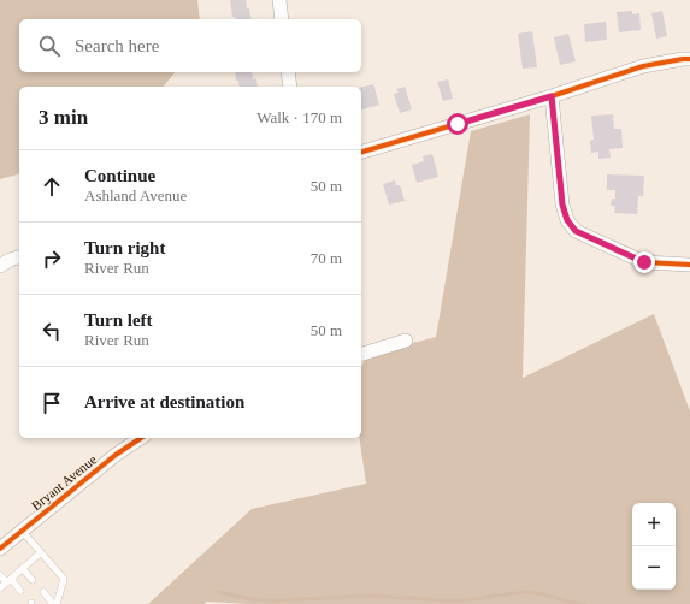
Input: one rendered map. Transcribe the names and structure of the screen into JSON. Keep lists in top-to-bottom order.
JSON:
{
  "streets": {
    "street": ["Bryant Avenue"]
  },
  "page": {
    "search": "Search here",
    "heading": ["3 min", "Walk · 170 m"],
    "list": [
      ["Continue", "Ashland Avenue", "50 m"],
      ["Turn right", "River Run", "70 m"],
      ["Turn left", "River Run", "50 m"],
      "Arrive at destination"
    ],
    "map_buttons": ["+", "−"]
  }
}
